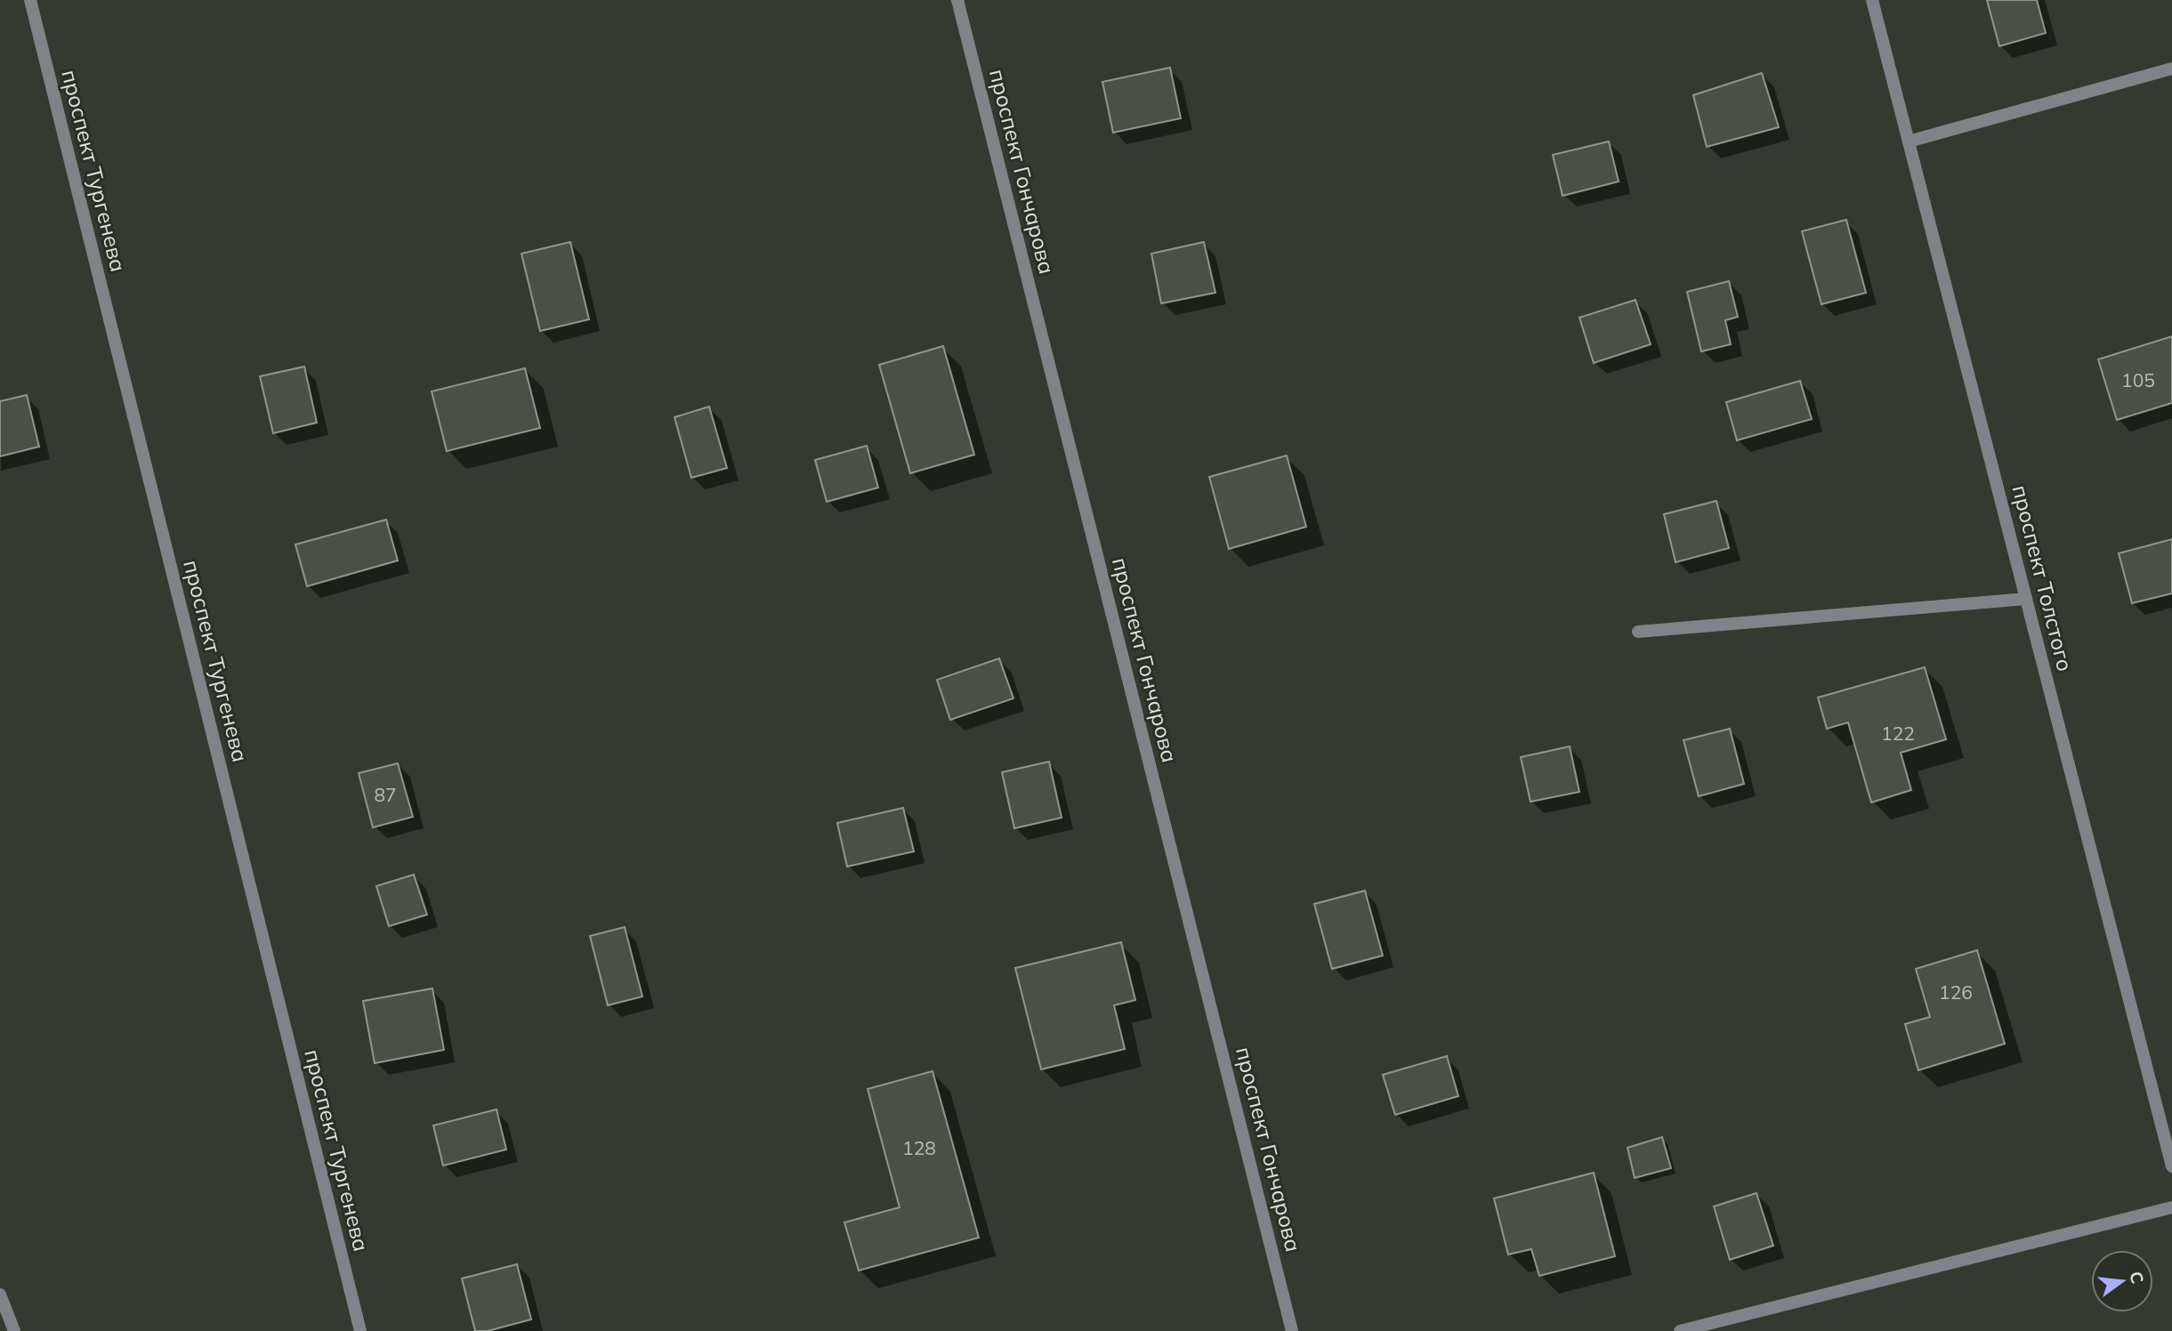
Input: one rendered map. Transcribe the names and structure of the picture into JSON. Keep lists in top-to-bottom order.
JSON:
{
  "streets": {
    "street": ["проспект Тургенева", "проспект Гончарова", "проспект Толстого"]
  },
  "house_numbers": [
    "105",
    "122",
    "87",
    "126",
    "128"
  ],
  "north": "right"
}
